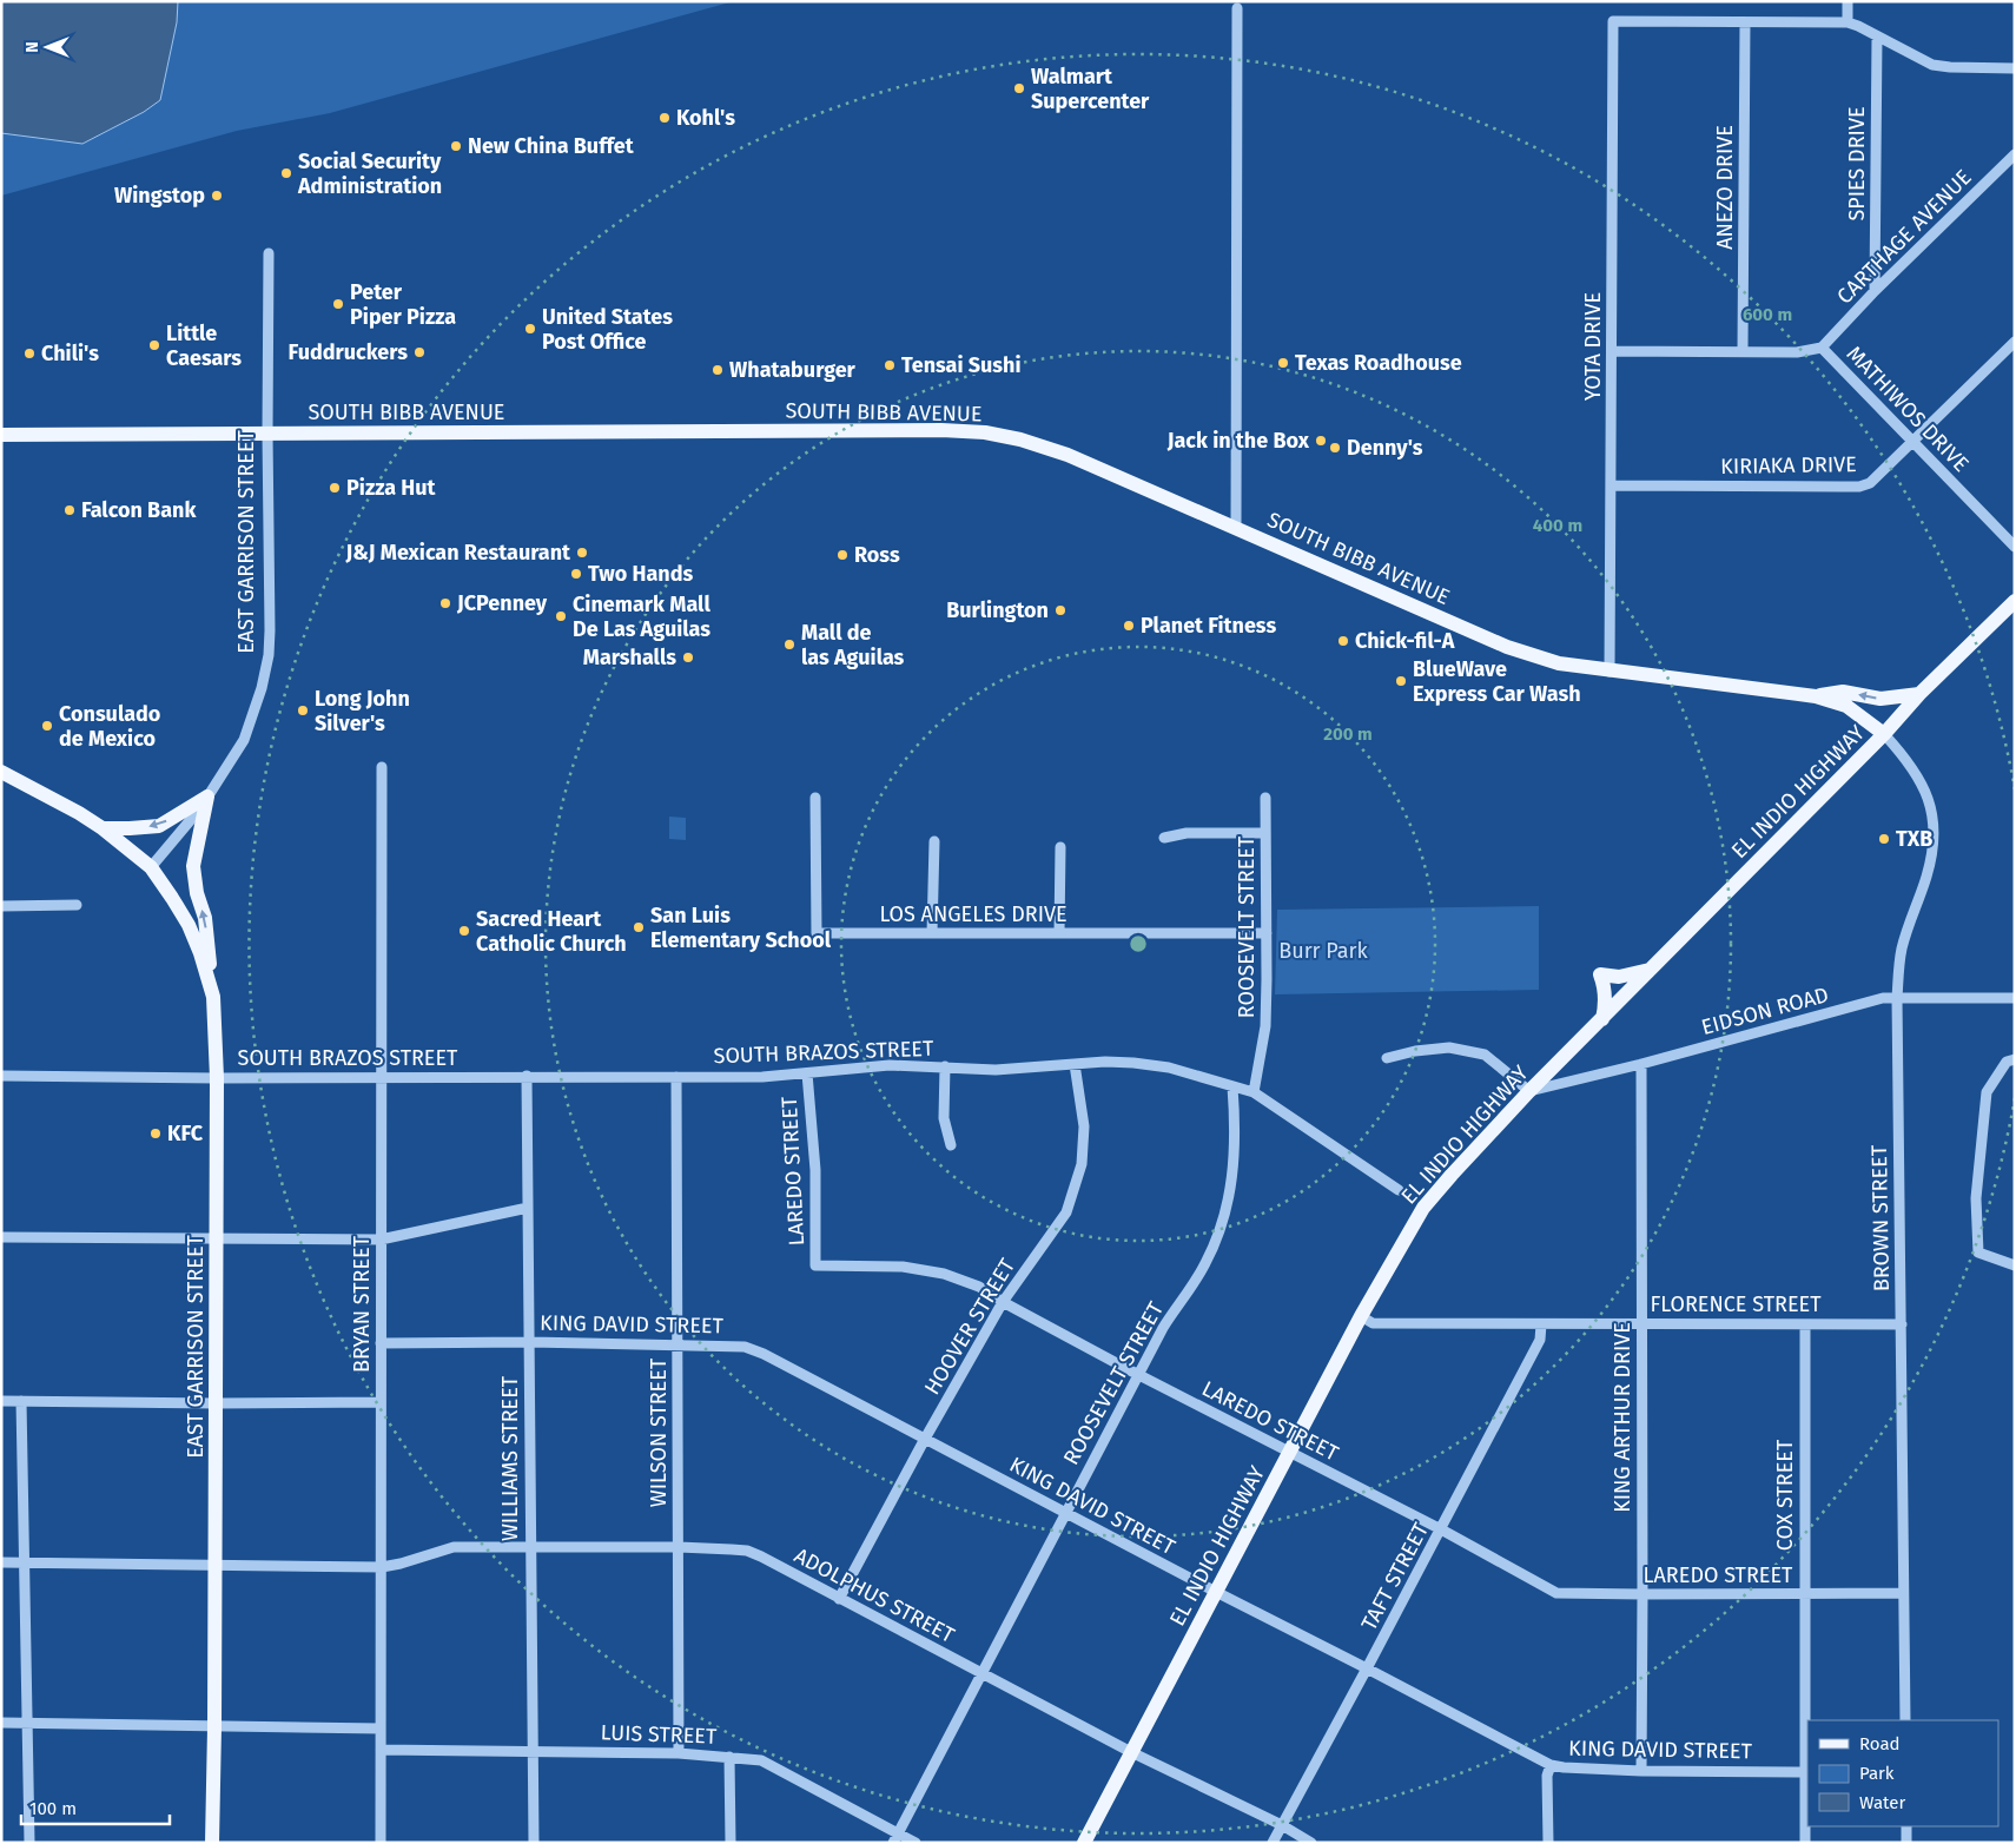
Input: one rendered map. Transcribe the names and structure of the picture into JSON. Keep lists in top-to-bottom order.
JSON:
{
  "streets": {
    "main road": ["SOUTH BIBB AVENUE", "EAST GARRISON STREET", "EL INDIO HIGHWAY"],
    "street": [
      "SPIES DRIVE",
      "ANEZO DRIVE",
      "CARTHAGE AVENUE",
      "YOTA DRIVE",
      "MATHIWOS DRIVE",
      "KIRIAKA DRIVE",
      "LOS ANGELES DRIVE",
      "ROOSEVELT STREET",
      "EIDSON ROAD",
      "SOUTH BRAZOS STREET",
      "LAREDO STREET",
      "BROWN STREET",
      "BRYAN STREET",
      "FLORENCE STREET",
      "KING DAVID STREET",
      "HOOVER STREET",
      "KING ARTHUR DRIVE",
      "WILSON STREET",
      "WILLIAMS STREET",
      "COX STREET",
      "TAFT STREET",
      "ADOLPHUS STREET",
      "LUIS STREET"
    ]
  },
  "crossings": [
    ["SPIES DRIVE", "CARTHAGE AVENUE"],
    ["ANEZO DRIVE", "YOTA DRIVE"],
    ["ANEZO DRIVE", "MATHIWOS DRIVE"],
    ["CARTHAGE AVENUE", "MATHIWOS DRIVE"],
    ["YOTA DRIVE", "MATHIWOS DRIVE"],
    ["YOTA DRIVE", "SOUTH BIBB AVENUE"],
    ["YOTA DRIVE", "KIRIAKA DRIVE"],
    ["MATHIWOS DRIVE", "KIRIAKA DRIVE"],
    ["SOUTH BIBB AVENUE", "EAST GARRISON STREET"],
    ["SOUTH BIBB AVENUE", "EL INDIO HIGHWAY"],
    ["SOUTH BIBB AVENUE", "BROWN STREET"],
    ["EAST GARRISON STREET", "SOUTH BRAZOS STREET"],
    ["EAST GARRISON STREET", "ADOLPHUS STREET"],
    ["EL INDIO HIGHWAY", "EIDSON ROAD"],
    ["EL INDIO HIGHWAY", "LAREDO STREET"],
    ["EL INDIO HIGHWAY", "BROWN STREET"],
    ["EL INDIO HIGHWAY", "FLORENCE STREET"],
    ["EL INDIO HIGHWAY", "KING DAVID STREET"],
    ["EL INDIO HIGHWAY", "ADOLPHUS STREET"],
    ["LOS ANGELES DRIVE", "ROOSEVELT STREET"],
    ["ROOSEVELT STREET", "SOUTH BRAZOS STREET"],
    ["ROOSEVELT STREET", "LAREDO STREET"],
    ["ROOSEVELT STREET", "KING DAVID STREET"],
    ["ROOSEVELT STREET", "ADOLPHUS STREET"],
    ["ROOSEVELT STREET", "LUIS STREET"],
    ["EIDSON ROAD", "BROWN STREET"],
    ["EIDSON ROAD", "KING ARTHUR DRIVE"],
    ["SOUTH BRAZOS STREET", "LAREDO STREET"],
    ["SOUTH BRAZOS STREET", "BRYAN STREET"],
    ["SOUTH BRAZOS STREET", "HOOVER STREET"],
    ["SOUTH BRAZOS STREET", "WILSON STREET"],
    ["SOUTH BRAZOS STREET", "WILLIAMS STREET"],
    ["LAREDO STREET", "BROWN STREET"],
    ["LAREDO STREET", "HOOVER STREET"],
    ["LAREDO STREET", "KING ARTHUR DRIVE"],
    ["LAREDO STREET", "COX STREET"],
    ["LAREDO STREET", "TAFT STREET"],
    ["BROWN STREET", "FLORENCE STREET"],
    ["BRYAN STREET", "KING DAVID STREET"],
    ["BRYAN STREET", "ADOLPHUS STREET"],
    ["BRYAN STREET", "LUIS STREET"],
    ["FLORENCE STREET", "KING ARTHUR DRIVE"],
    ["FLORENCE STREET", "COX STREET"],
    ["FLORENCE STREET", "TAFT STREET"],
    ["KING DAVID STREET", "HOOVER STREET"],
    ["KING DAVID STREET", "KING ARTHUR DRIVE"],
    ["KING DAVID STREET", "WILSON STREET"],
    ["KING DAVID STREET", "WILLIAMS STREET"],
    ["KING DAVID STREET", "COX STREET"],
    ["KING DAVID STREET", "TAFT STREET"],
    ["HOOVER STREET", "ADOLPHUS STREET"],
    ["WILSON STREET", "ADOLPHUS STREET"],
    ["WILSON STREET", "LUIS STREET"],
    ["WILLIAMS STREET", "ADOLPHUS STREET"],
    ["WILLIAMS STREET", "LUIS STREET"],
    ["TAFT STREET", "ADOLPHUS STREET"]
  ],
  "parks": ["Burr Park"],
  "places": [
    "Walmart Supercenter",
    "Kohl's",
    "New China Buffet",
    "Social Security Administration",
    "Wingstop",
    "Peter Piper Pizza",
    "United States Post Office",
    "Little Caesars",
    "Fuddruckers",
    "Chili's",
    "Texas Roadhouse",
    "Tensai Sushi",
    "Whataburger",
    "Jack in the Box",
    "Denny's",
    "Pizza Hut",
    "Falcon Bank",
    "J&J Mexican Restaurant",
    "Ross",
    "Two Hands",
    "JCPenney",
    "Burlington",
    "Cinemark Mall De Las Aguilas",
    "Planet Fitness",
    "Chick-fil-A",
    "Mall de las Aguilas",
    "Marshalls",
    "BlueWave Express Car Wash",
    "Long John Silver's",
    "Consulado de Mexico",
    "TXB",
    "San Luis Elementary School",
    "Sacred Heart Catholic Church",
    "KFC"
  ],
  "legend": ["Road", "Park", "Water"],
  "scale_bar": "100 m",
  "north": "left",
  "rings": ["600 m", "400 m", "200 m"]
}
